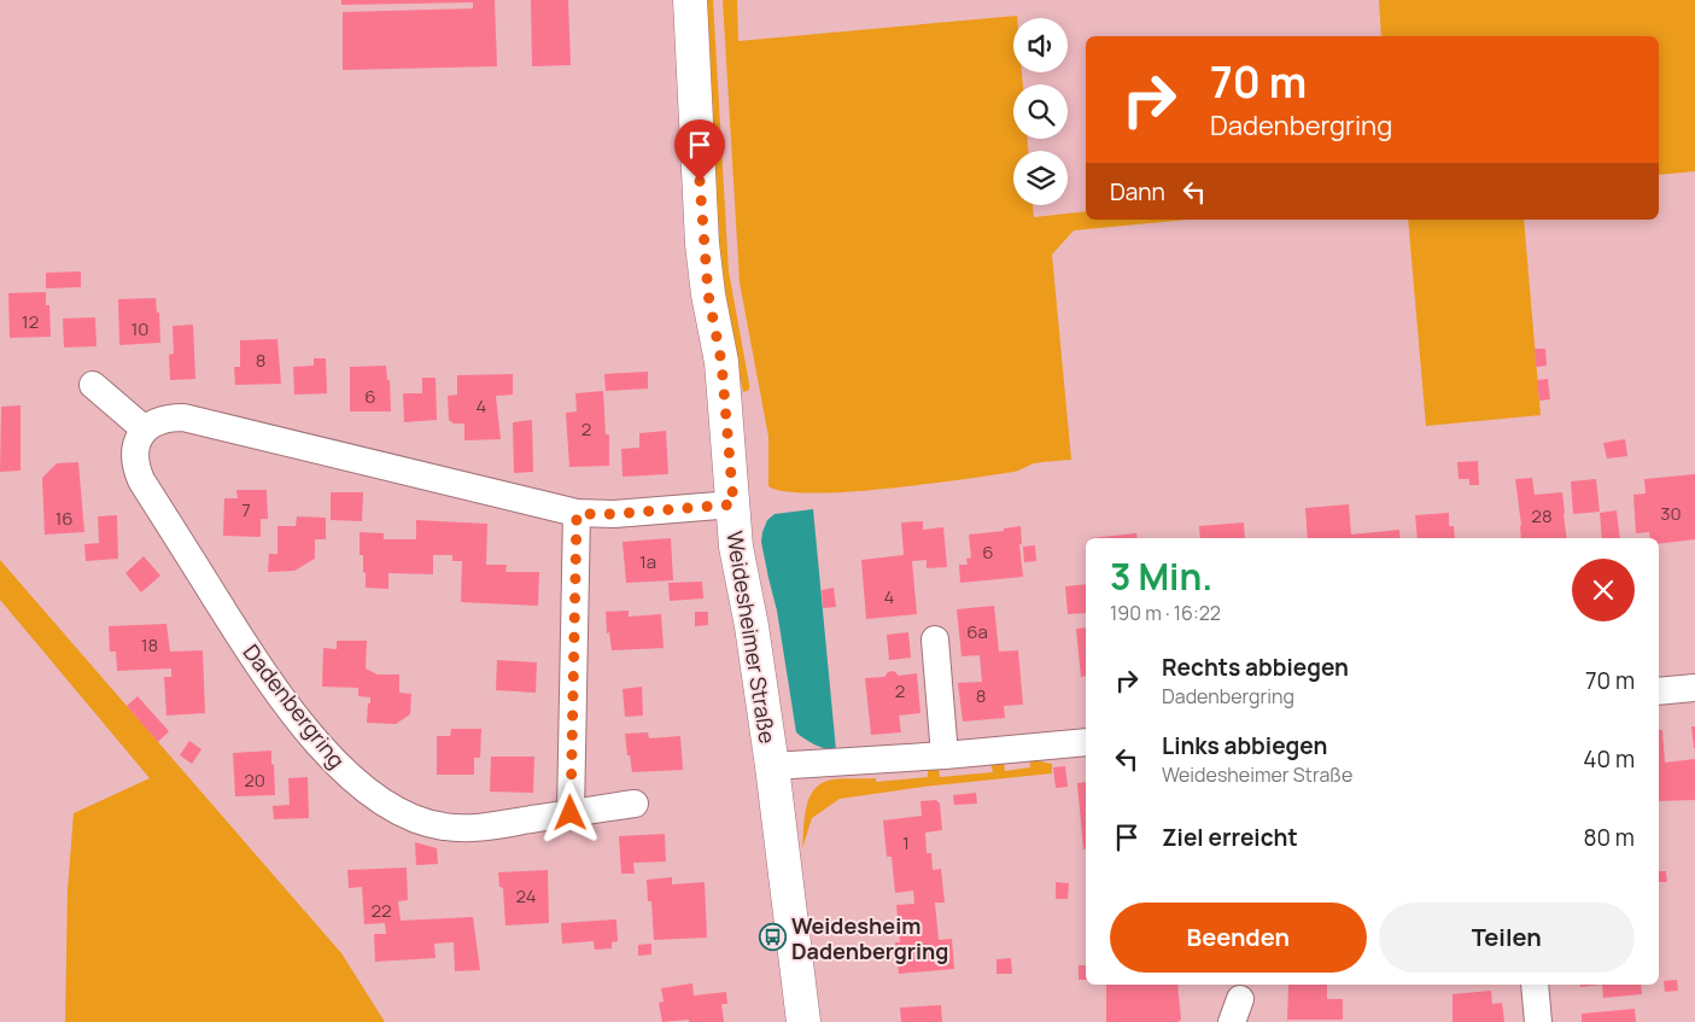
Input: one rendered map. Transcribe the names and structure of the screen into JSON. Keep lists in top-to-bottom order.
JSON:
{
  "streets": {
    "street": ["Weidesheimer Straße", "Dadenbergring"]
  },
  "places": {
    "bus stop": ["Weidesheim Dadenbergring"]
  },
  "house_numbers": [
    "12",
    "10",
    "8",
    "6",
    "4",
    "2",
    "7",
    "30",
    "28",
    "16",
    "6",
    "1a",
    "4",
    "6a",
    "18",
    "2",
    "8",
    "20",
    "1",
    "24",
    "22"
  ],
  "page": {
    "turn": ["70 m", "Dadenbergring"],
    "then": "Dann",
    "heading": ["3 Min.", "190 m · 16:22"],
    "list": [
      {
        "name": "Rechts abbiegen",
        "note": "Dadenbergring",
        "value": "70 m"
      },
      {
        "name": "Links abbiegen",
        "note": "Weidesheimer Straße",
        "value": "40 m"
      },
      {
        "name": "Ziel erreicht",
        "value": "80 m"
      }
    ],
    "buttons": ["Beenden", "Teilen"]
  }
}
